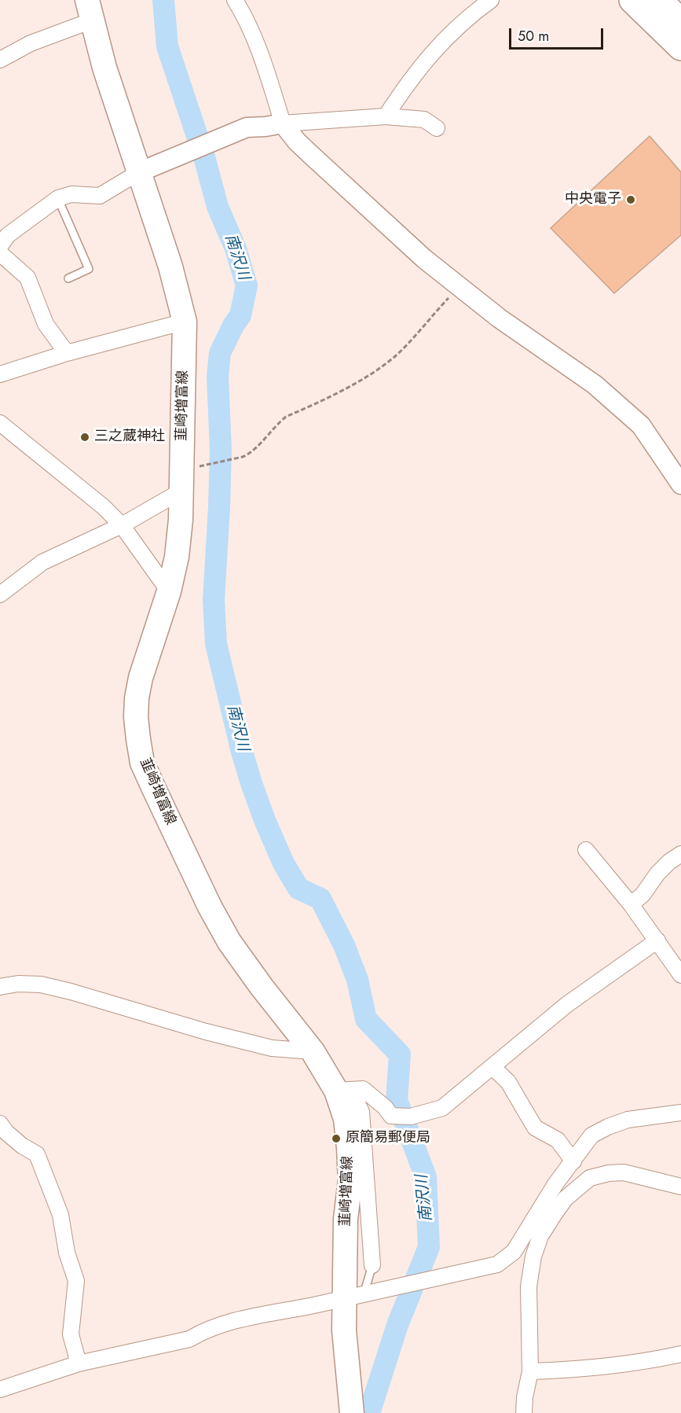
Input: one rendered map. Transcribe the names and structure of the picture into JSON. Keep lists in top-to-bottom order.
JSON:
{
  "streets": {
    "main road": ["韮崎増富線"]
  },
  "water": ["南沢川"],
  "places": ["中央電子", "三之蔵神社", "原簡易郵便局"],
  "scale_bar": "50 m"
}
